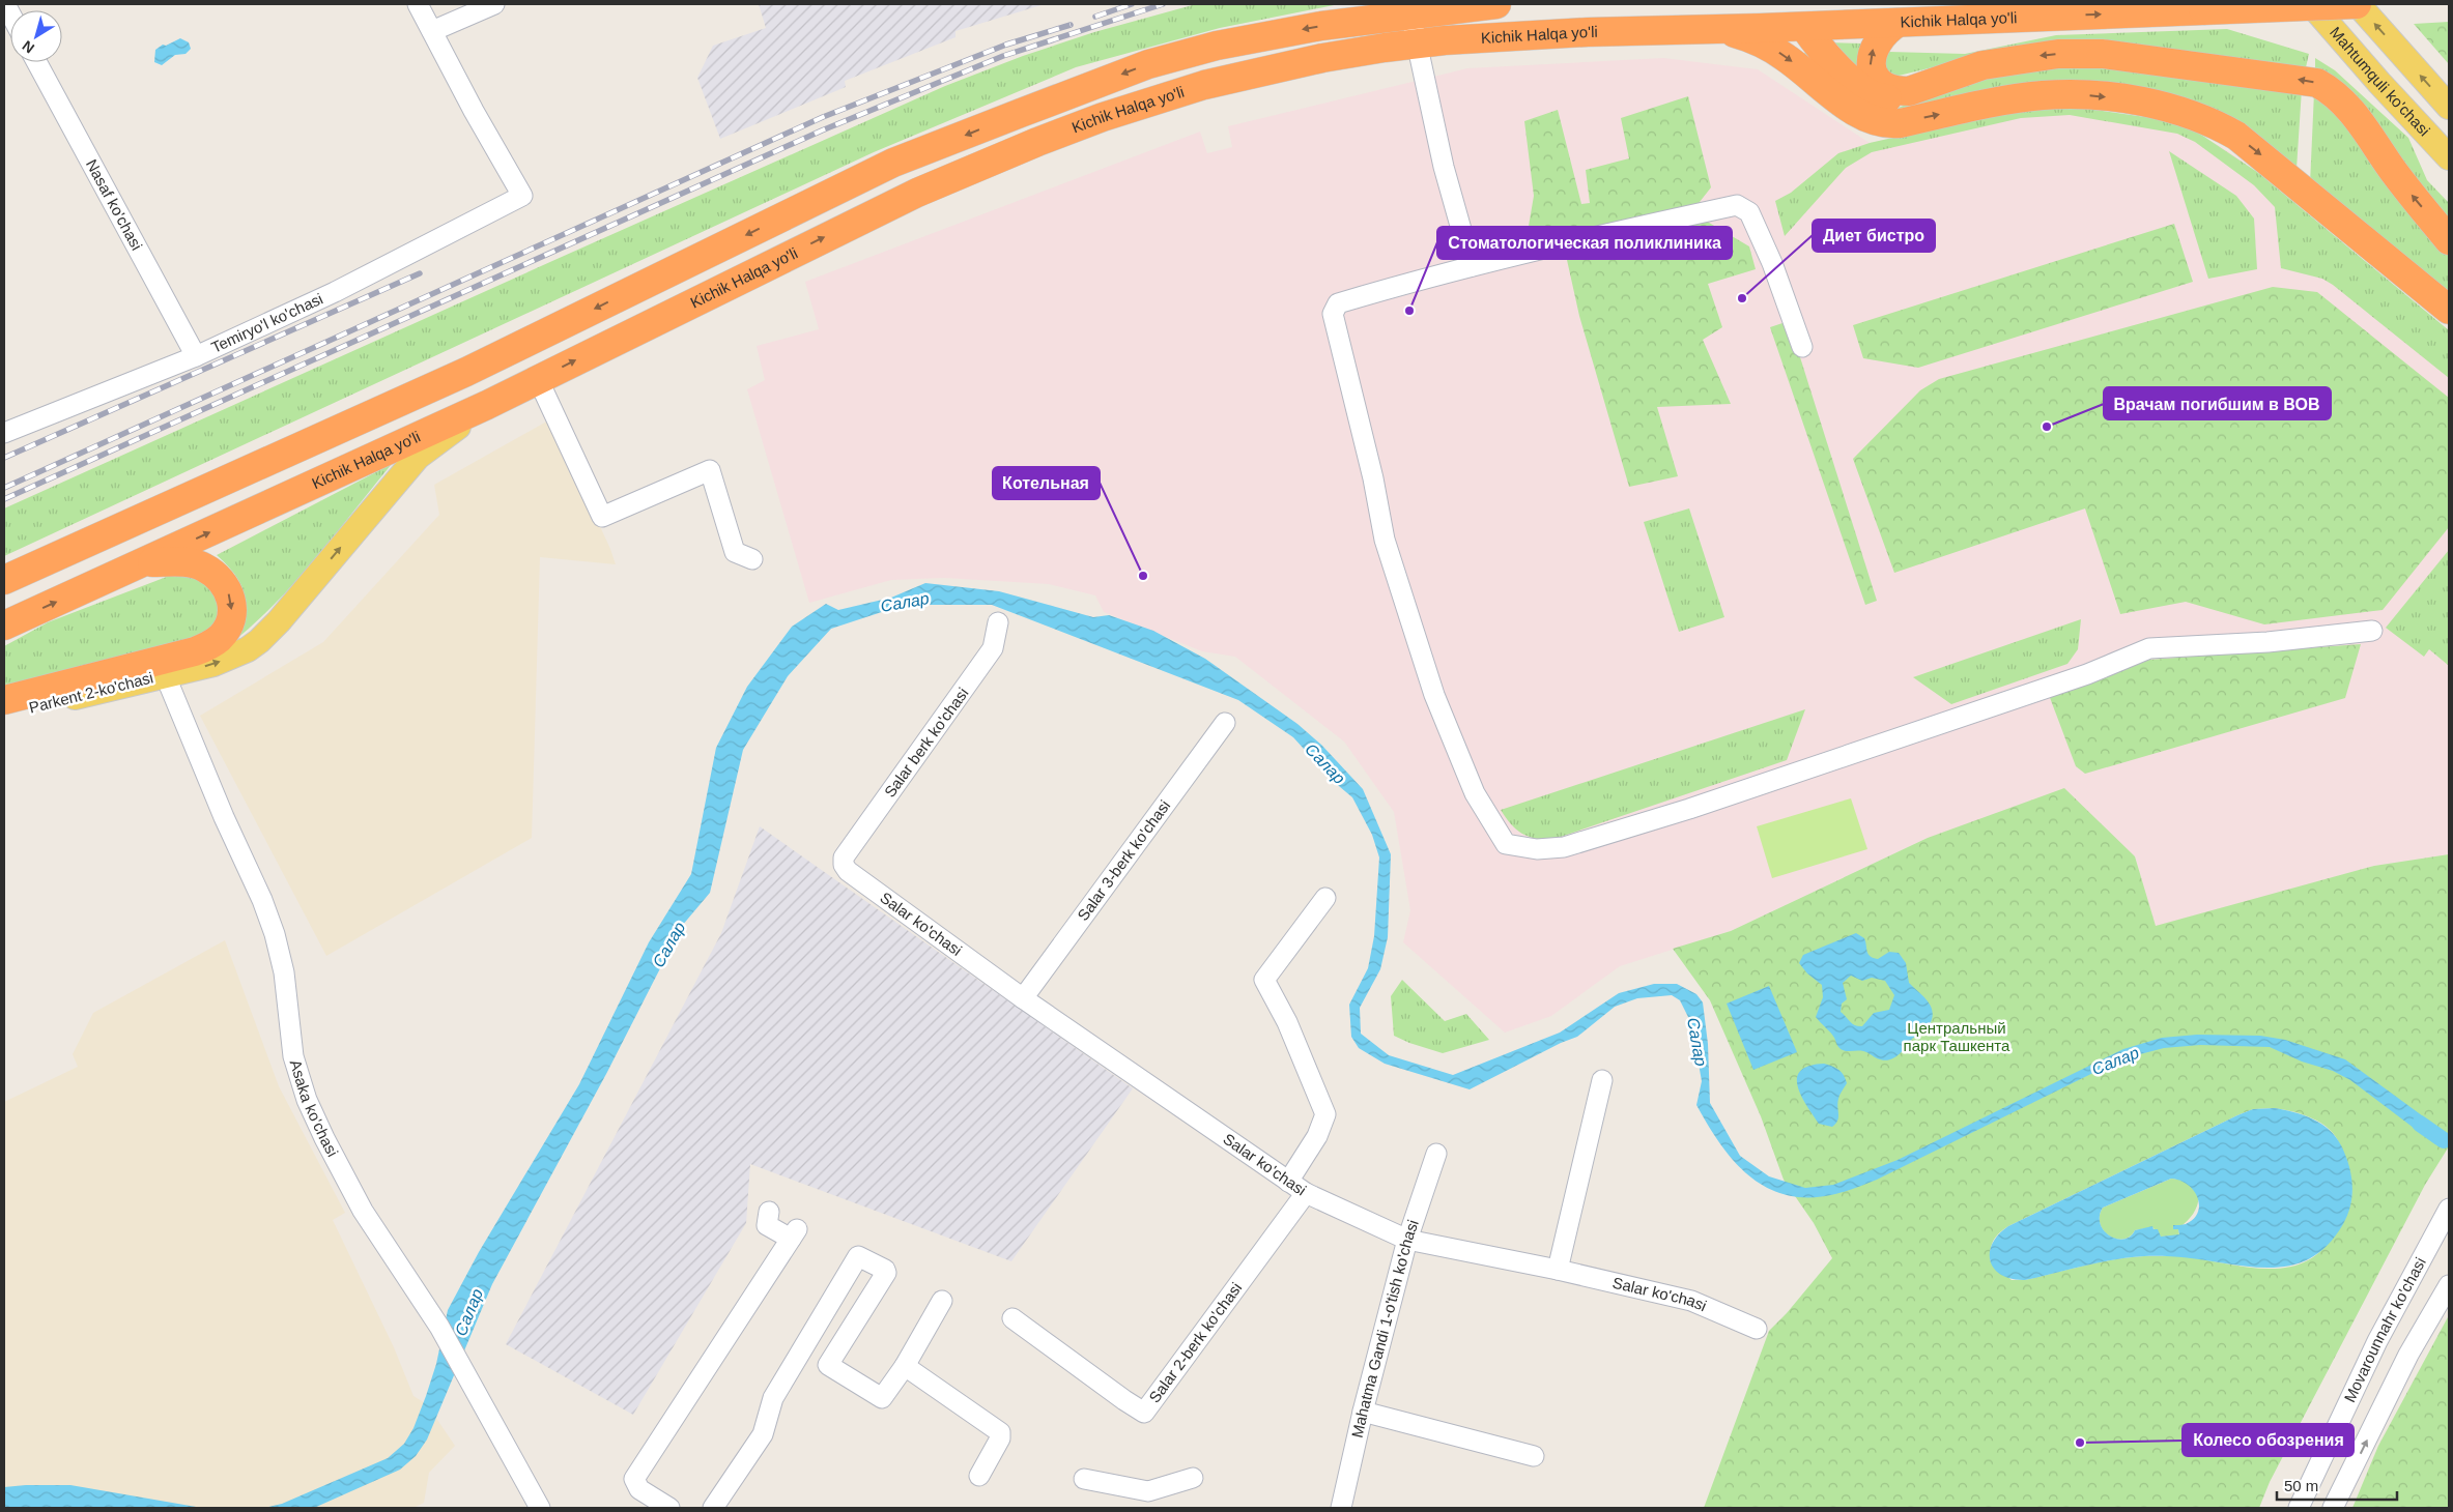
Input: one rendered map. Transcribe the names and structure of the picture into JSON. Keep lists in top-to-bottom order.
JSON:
{
  "streets": {
    "highway": ["Kichik Halqa yo'li"],
    "main road": ["Mahtumquli ko'chasi", "Parkent 2-ko'chasi"],
    "street": [
      "Nasaf ko'chasi",
      "Temiryo'l ko'chasi",
      "Salar berk ko'chasi",
      "Salar 3-berk ko'chasi",
      "Salar ko'chasi",
      "Asaka ko'chasi",
      "Mahatma Gandi 1-o'tish ko'chasi",
      "Movarounnahr ko'chasi",
      "Salar 2-berk ko'chasi"
    ]
  },
  "crossings": [
    ["Kichik Halqa yo'li", "Parkent 2-ko'chasi"],
    ["Nasaf ko'chasi", "Temiryo'l ko'chasi"],
    ["Parkent 2-ko'chasi", "Asaka ko'chasi"],
    ["Salar berk ko'chasi", "Salar ko'chasi"],
    ["Salar 3-berk ko'chasi", "Salar ko'chasi"],
    ["Salar ko'chasi", "Mahatma Gandi 1-o'tish ko'chasi"],
    ["Salar ko'chasi", "Salar 2-berk ko'chasi"]
  ],
  "one_way": ["Parkent 2-ko'chasi"],
  "water": ["Салар"],
  "parks": ["Центральный парк Ташкента"],
  "places": [
    "Диет бистро",
    "Стоматологическая поликлиника",
    "Врачам погибшим в ВОВ",
    "Котельная",
    "Колесо обозрения"
  ],
  "scale_bar": "50 m",
  "north": "bottom left"
}
